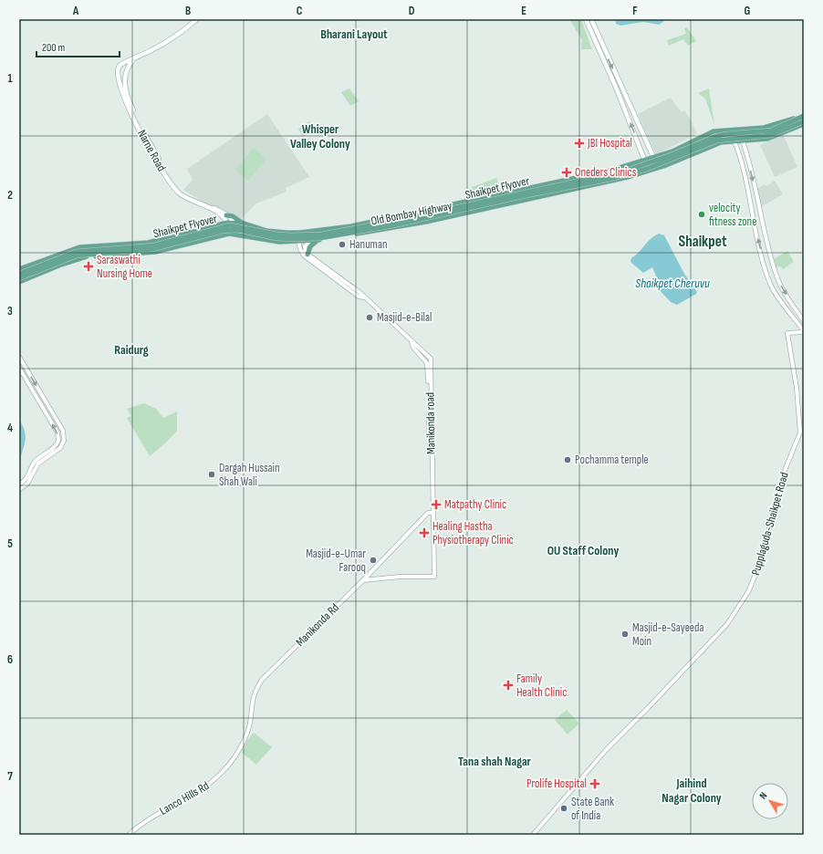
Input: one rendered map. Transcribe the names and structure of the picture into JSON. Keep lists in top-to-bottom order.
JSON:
{
  "streets": {
    "main road": ["Narne Road", "Shaikpet Flyover", "Old Bombay Highway"],
    "street": [
      "Manikonda road",
      "Pupplaguda-Shaikpet Road",
      "Manikonda Rd",
      "Lanco Hills Rd"
    ]
  },
  "crossings": [
    ["Shaikpet Flyover", "Old Bombay Highway"],
    ["Old Bombay Highway", "Manikonda road"],
    ["Manikonda road", "Manikonda Rd"],
    ["Manikonda Rd", "Lanco Hills Rd"]
  ],
  "districts": [
    "Bharani Layout",
    "Whisper Valley Colony",
    "Shaikpet",
    "Raidurg",
    "OU Staff Colony",
    "Tana shah Nagar",
    "Jaihind Nagar Colony"
  ],
  "water": ["Shaikpet Cheruvu"],
  "places": {
    "health": [
      "JBI Hospital",
      "Oneders Clinics",
      "Saraswathi Nursing Home",
      "Matpathy Clinic",
      "Healing Hastha Physiotherapy Clinic",
      "Family Health Clinic",
      "Prolife Hospital"
    ],
    "other": [
      "velocity fitness zone",
      "Hanuman",
      "Masjid-e-Bilal",
      "Pochamma temple",
      "Dargah Hussain Shah Wali",
      "Masjid-e-Umar Farooq",
      "Masjid-e-Sayeeda Moin",
      "State Bank of India"
    ]
  },
  "scale_bar": "200 m",
  "north": "top left",
  "grid": {
    "columns": [
      "A",
      "B",
      "C",
      "D",
      "E",
      "F",
      "G"
    ],
    "rows": [
      "1",
      "2",
      "3",
      "4",
      "5",
      "6",
      "7"
    ]
  }
}
